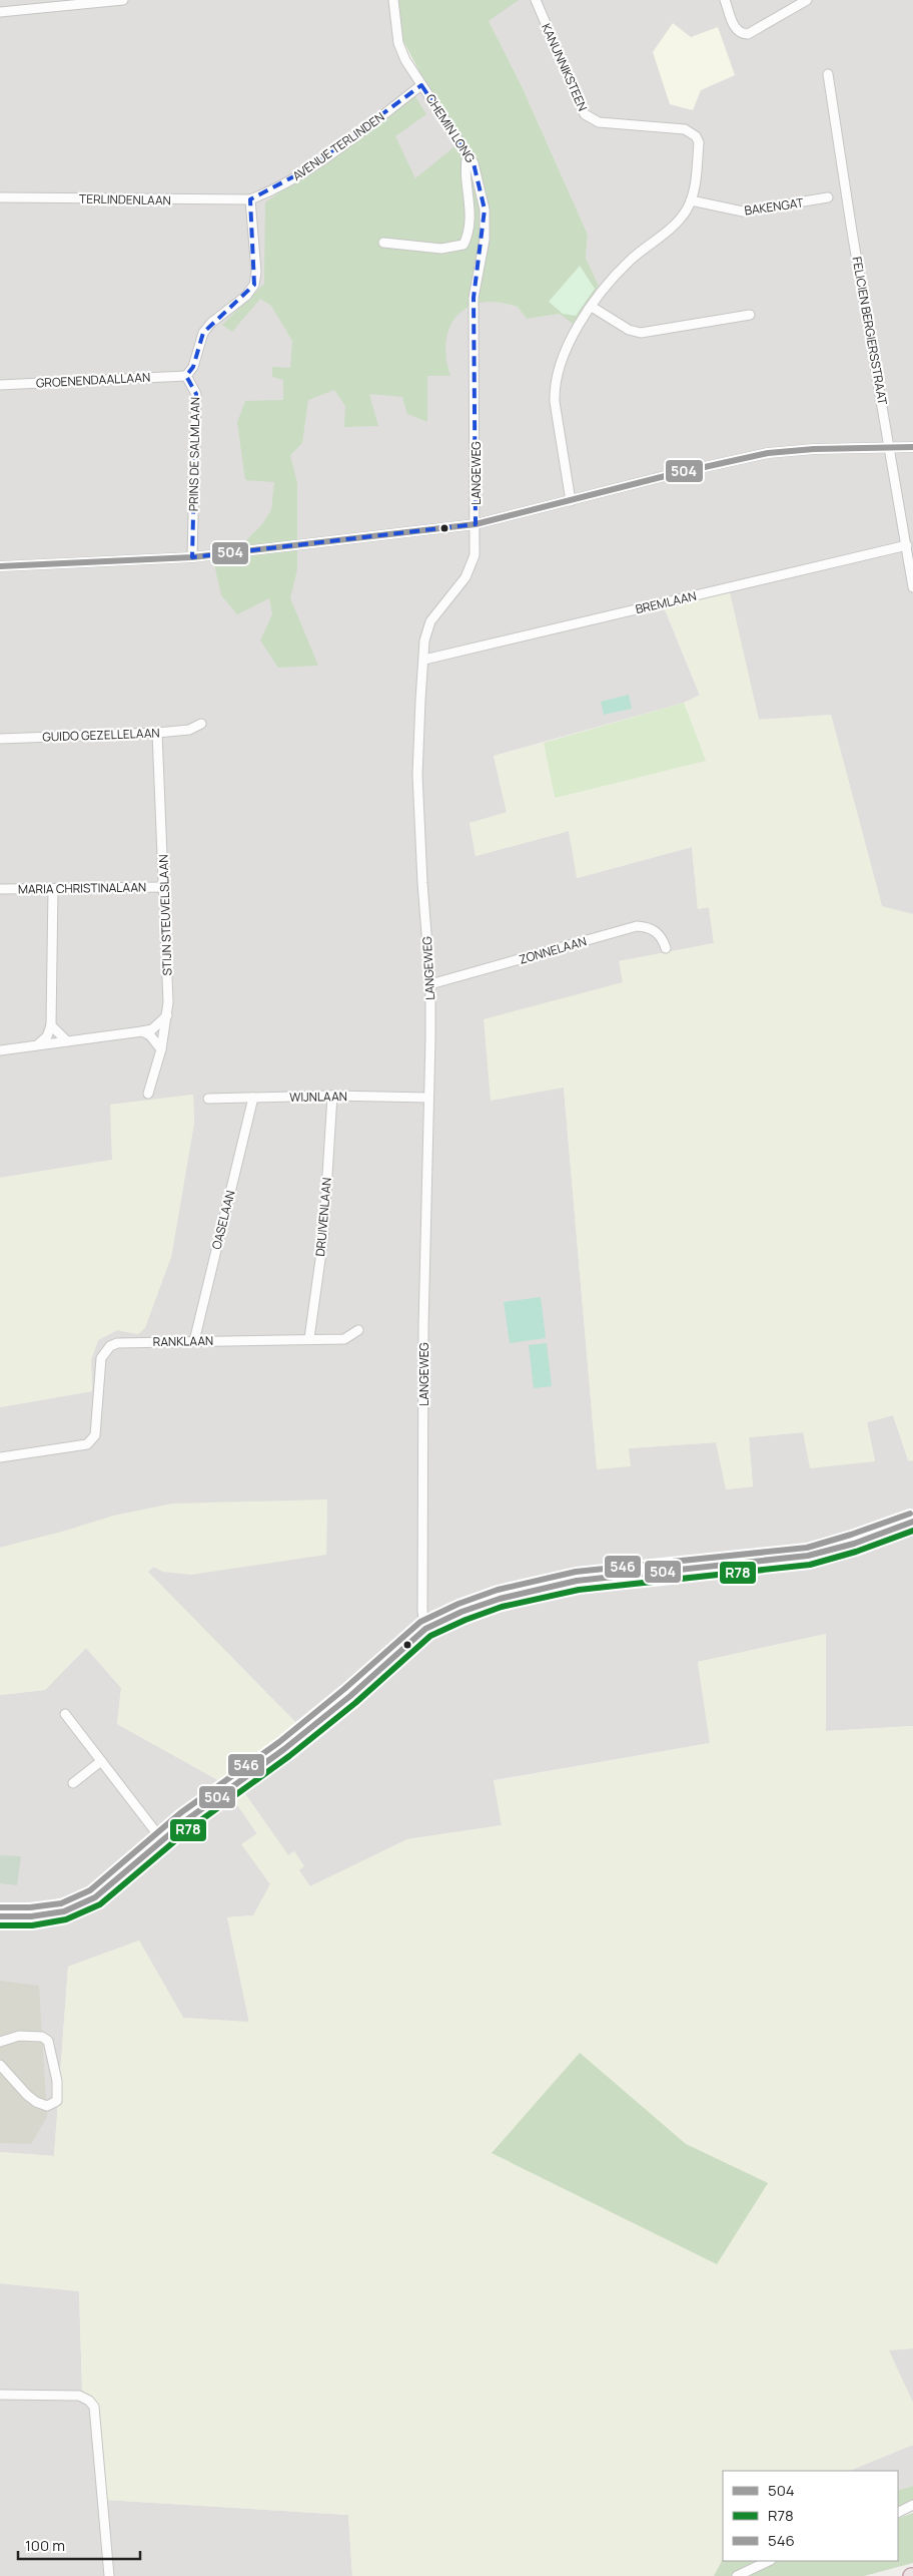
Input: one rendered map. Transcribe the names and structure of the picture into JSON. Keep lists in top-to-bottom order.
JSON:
{
  "streets": {
    "street": [
      "KANUNNIKSTEEN",
      "CHEMIN LONG",
      "AVENUE TERLINDEN",
      "TERLINDENLAAN",
      "BAKENGAT",
      "FELICIEN BERGIERSSTRAAT",
      "GROENENDAALLAAN",
      "PRINS DE SALMLAAN",
      "LANGEWEG",
      "BREMLAAN",
      "GUIDO GEZELLELAAN",
      "MARIA CHRISTINALAAN",
      "STIJN STEUVELSLAAN",
      "ZONNELAAN",
      "WIJNLAAN",
      "DRUIVENLAAN",
      "OASELAAN",
      "RANKLAAN"
    ]
  },
  "crossings": [
    ["KANUNNIKSTEEN", "BAKENGAT"],
    ["CHEMIN LONG", "AVENUE TERLINDEN"],
    ["CHEMIN LONG", "LANGEWEG"],
    ["AVENUE TERLINDEN", "TERLINDENLAAN"],
    ["FELICIEN BERGIERSSTRAAT", "BREMLAAN"],
    ["GROENENDAALLAAN", "PRINS DE SALMLAAN"],
    ["LANGEWEG", "BREMLAAN"],
    ["LANGEWEG", "ZONNELAAN"],
    ["LANGEWEG", "WIJNLAAN"],
    ["GUIDO GEZELLELAAN", "STIJN STEUVELSLAAN"],
    ["MARIA CHRISTINALAAN", "STIJN STEUVELSLAAN"],
    ["WIJNLAAN", "DRUIVENLAAN"],
    ["WIJNLAAN", "OASELAAN"],
    ["DRUIVENLAAN", "RANKLAAN"],
    ["OASELAAN", "RANKLAAN"]
  ],
  "lines": ["transit line 504", "transit line 546", "transit line R78"],
  "legend": ["504", "R78", "546"],
  "scale_bar": "100 m"
}
